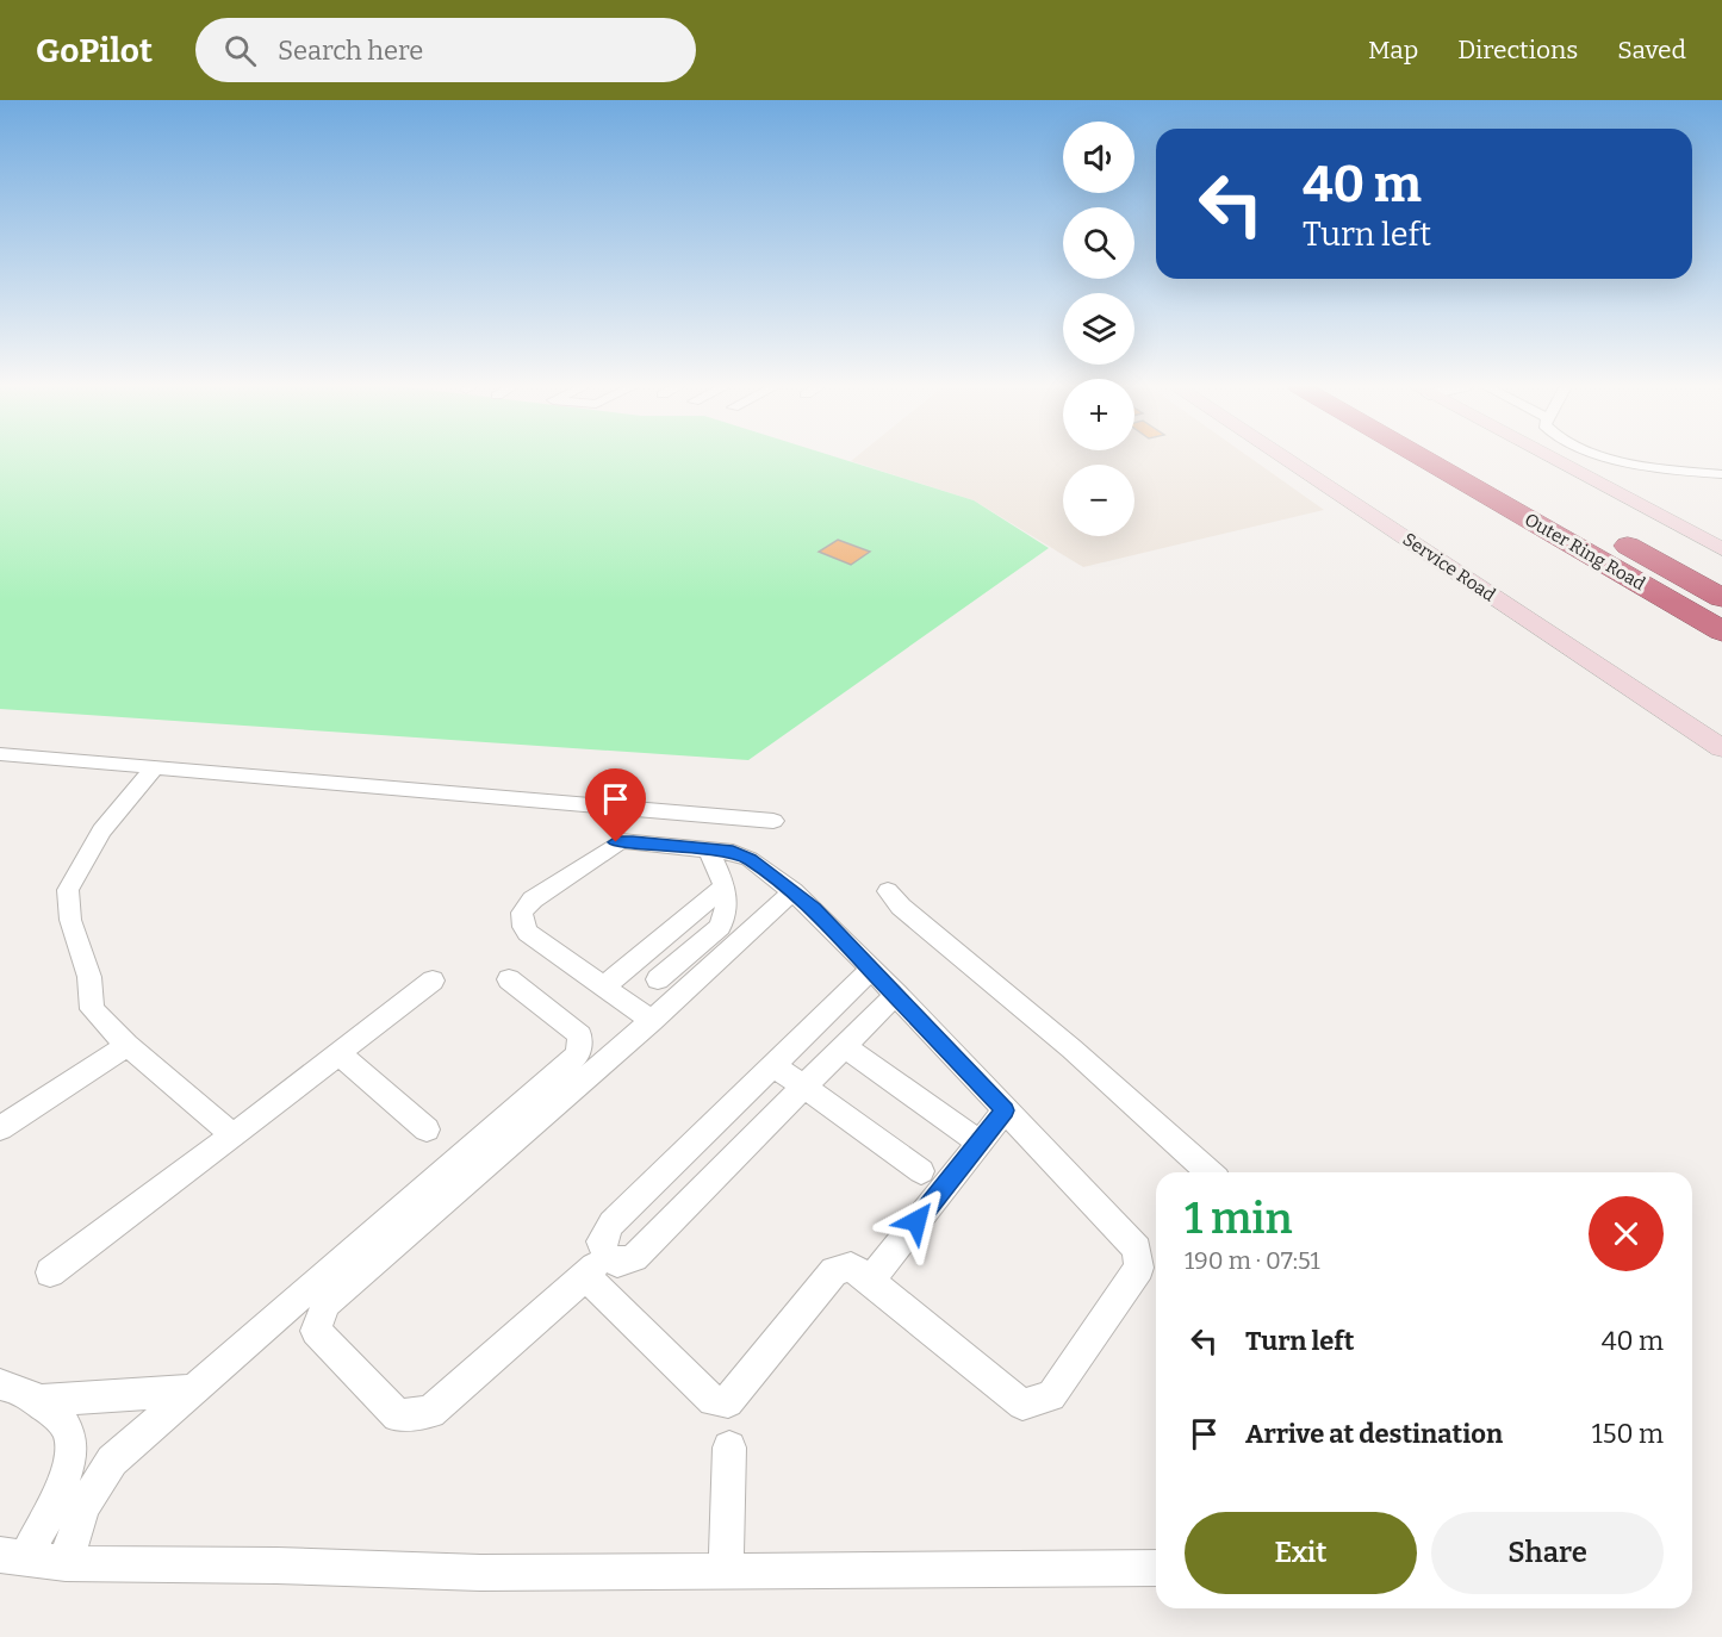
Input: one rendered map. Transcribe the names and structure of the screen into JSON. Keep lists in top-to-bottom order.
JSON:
{
  "streets": {
    "highway": ["Outer Ring Road"],
    "main road": ["Service Road"]
  },
  "page": {
    "header": "GoPilot",
    "search": "Search here",
    "nav": ["Map", "Directions", "Saved"],
    "map_buttons": ["+", "−"],
    "turn": ["40 m", "Turn left"],
    "heading": ["1 min", "190 m · 07:51"],
    "list": [
      {
        "name": "Turn left",
        "value": "40 m"
      },
      {
        "name": "Arrive at destination",
        "value": "150 m"
      }
    ],
    "buttons": ["Exit", "Share"]
  }
}
